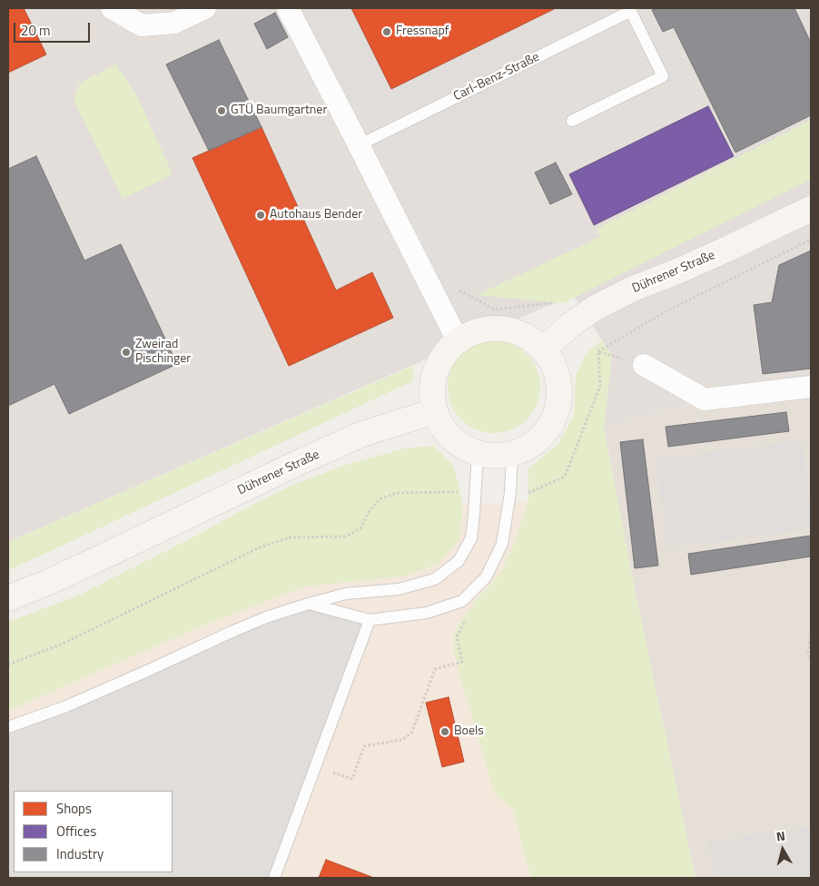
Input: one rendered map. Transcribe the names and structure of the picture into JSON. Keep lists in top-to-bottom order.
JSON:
{
  "streets": {
    "main road": ["Dührener Straße"],
    "lane": ["Carl-Benz-Straße"]
  },
  "places": [
    "Fressnapf",
    "GTÜ Baumgartner",
    "Autohaus Bender",
    "Zweirad Pischinger",
    "Boels"
  ],
  "legend": ["Shops", "Offices", "Industry"],
  "scale_bar": "20 m",
  "north": "top"
}
